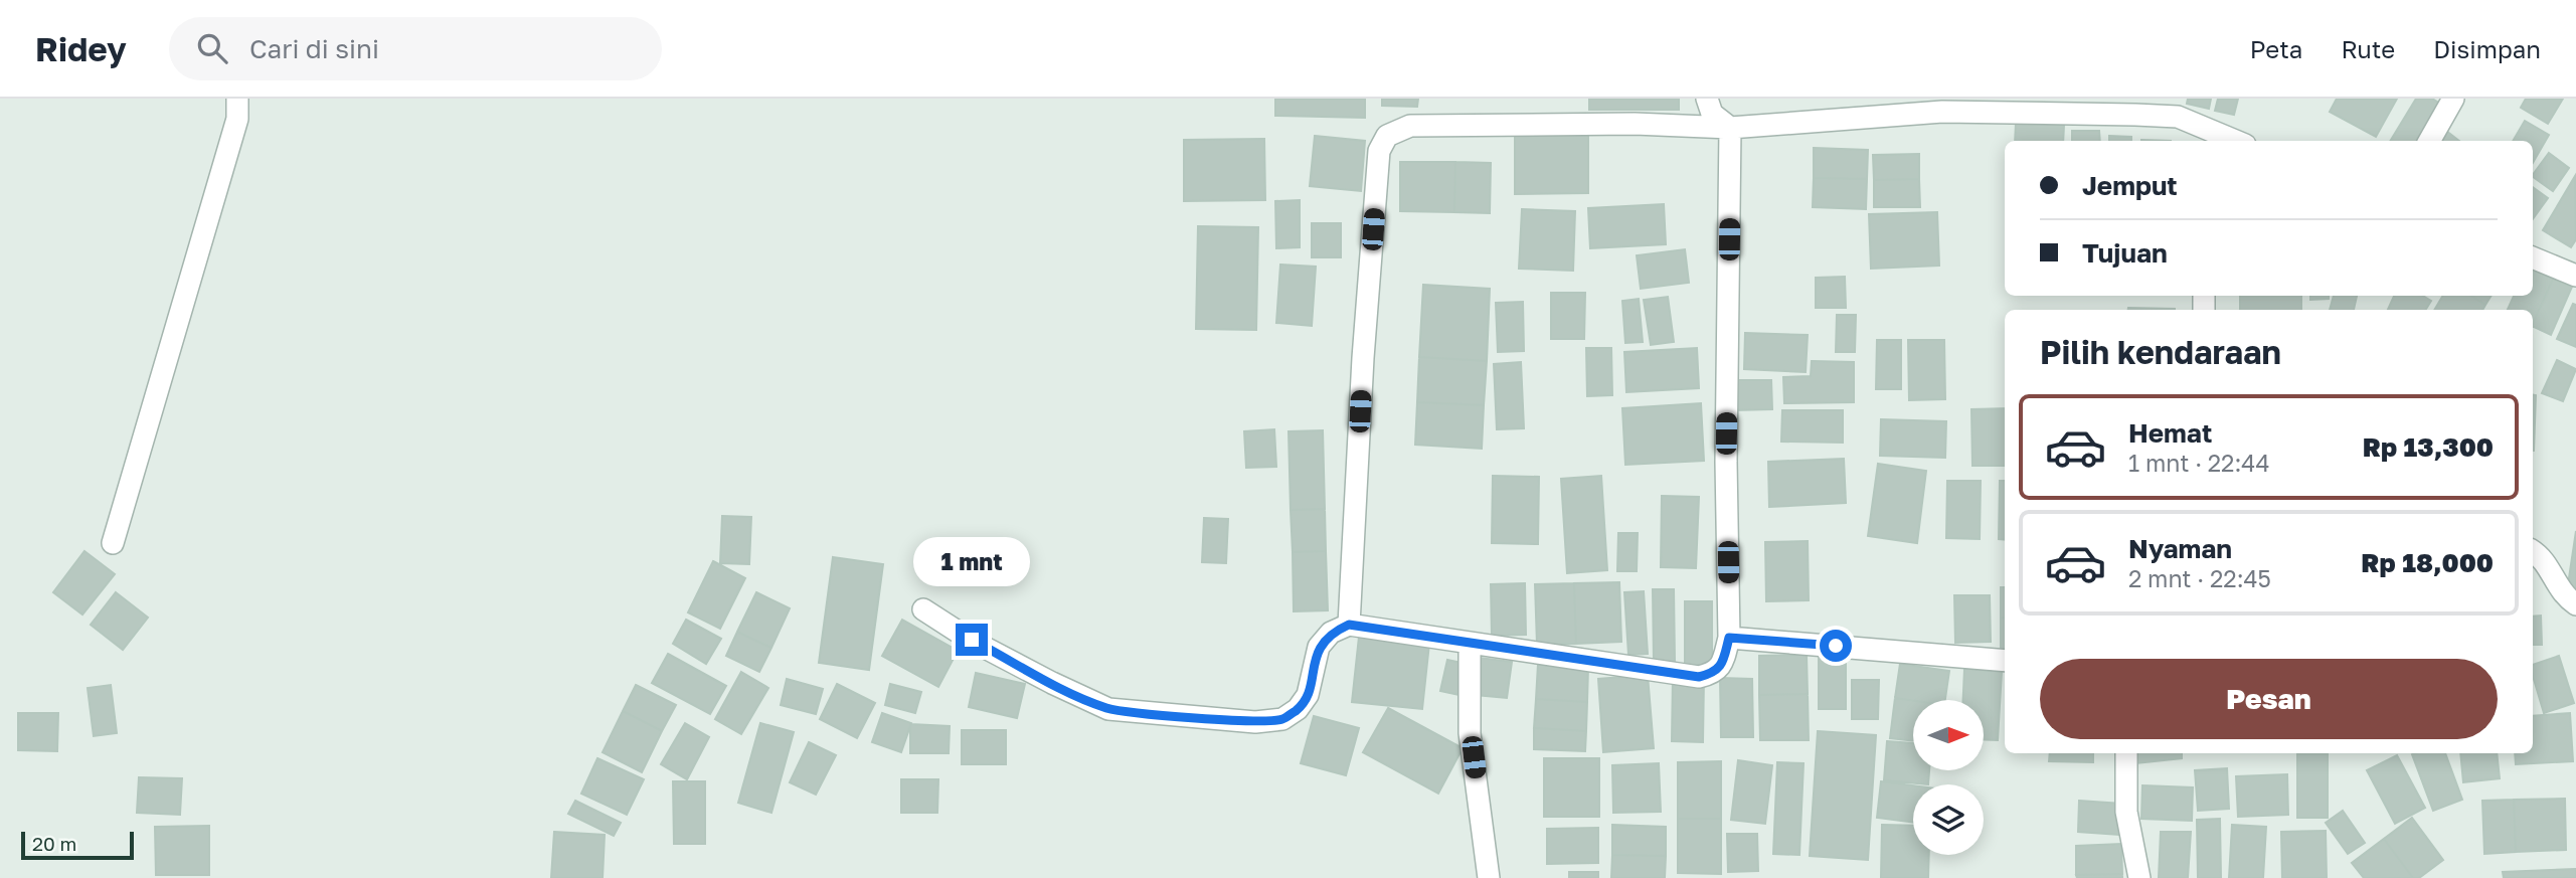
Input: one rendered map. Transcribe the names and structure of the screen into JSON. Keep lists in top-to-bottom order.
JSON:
{
  "scale_bar": "20 m",
  "north": "right",
  "page": {
    "header": "Ridey",
    "search": "Cari di sini",
    "nav": ["Peta", "Rute", "Disimpan"],
    "banner": ["Jemput", "Tujuan"],
    "heading": "Pilih kendaraan",
    "list": [
      {
        "name": "Hemat",
        "note": "1 mnt · 22:44",
        "value": "Rp 13,300"
      },
      {
        "name": "Nyaman",
        "note": "2 mnt · 22:45",
        "value": "Rp 18,000"
      }
    ],
    "bubble": "1 mnt",
    "buttons": "Pesan",
    "scale": "20 m"
  }
}
